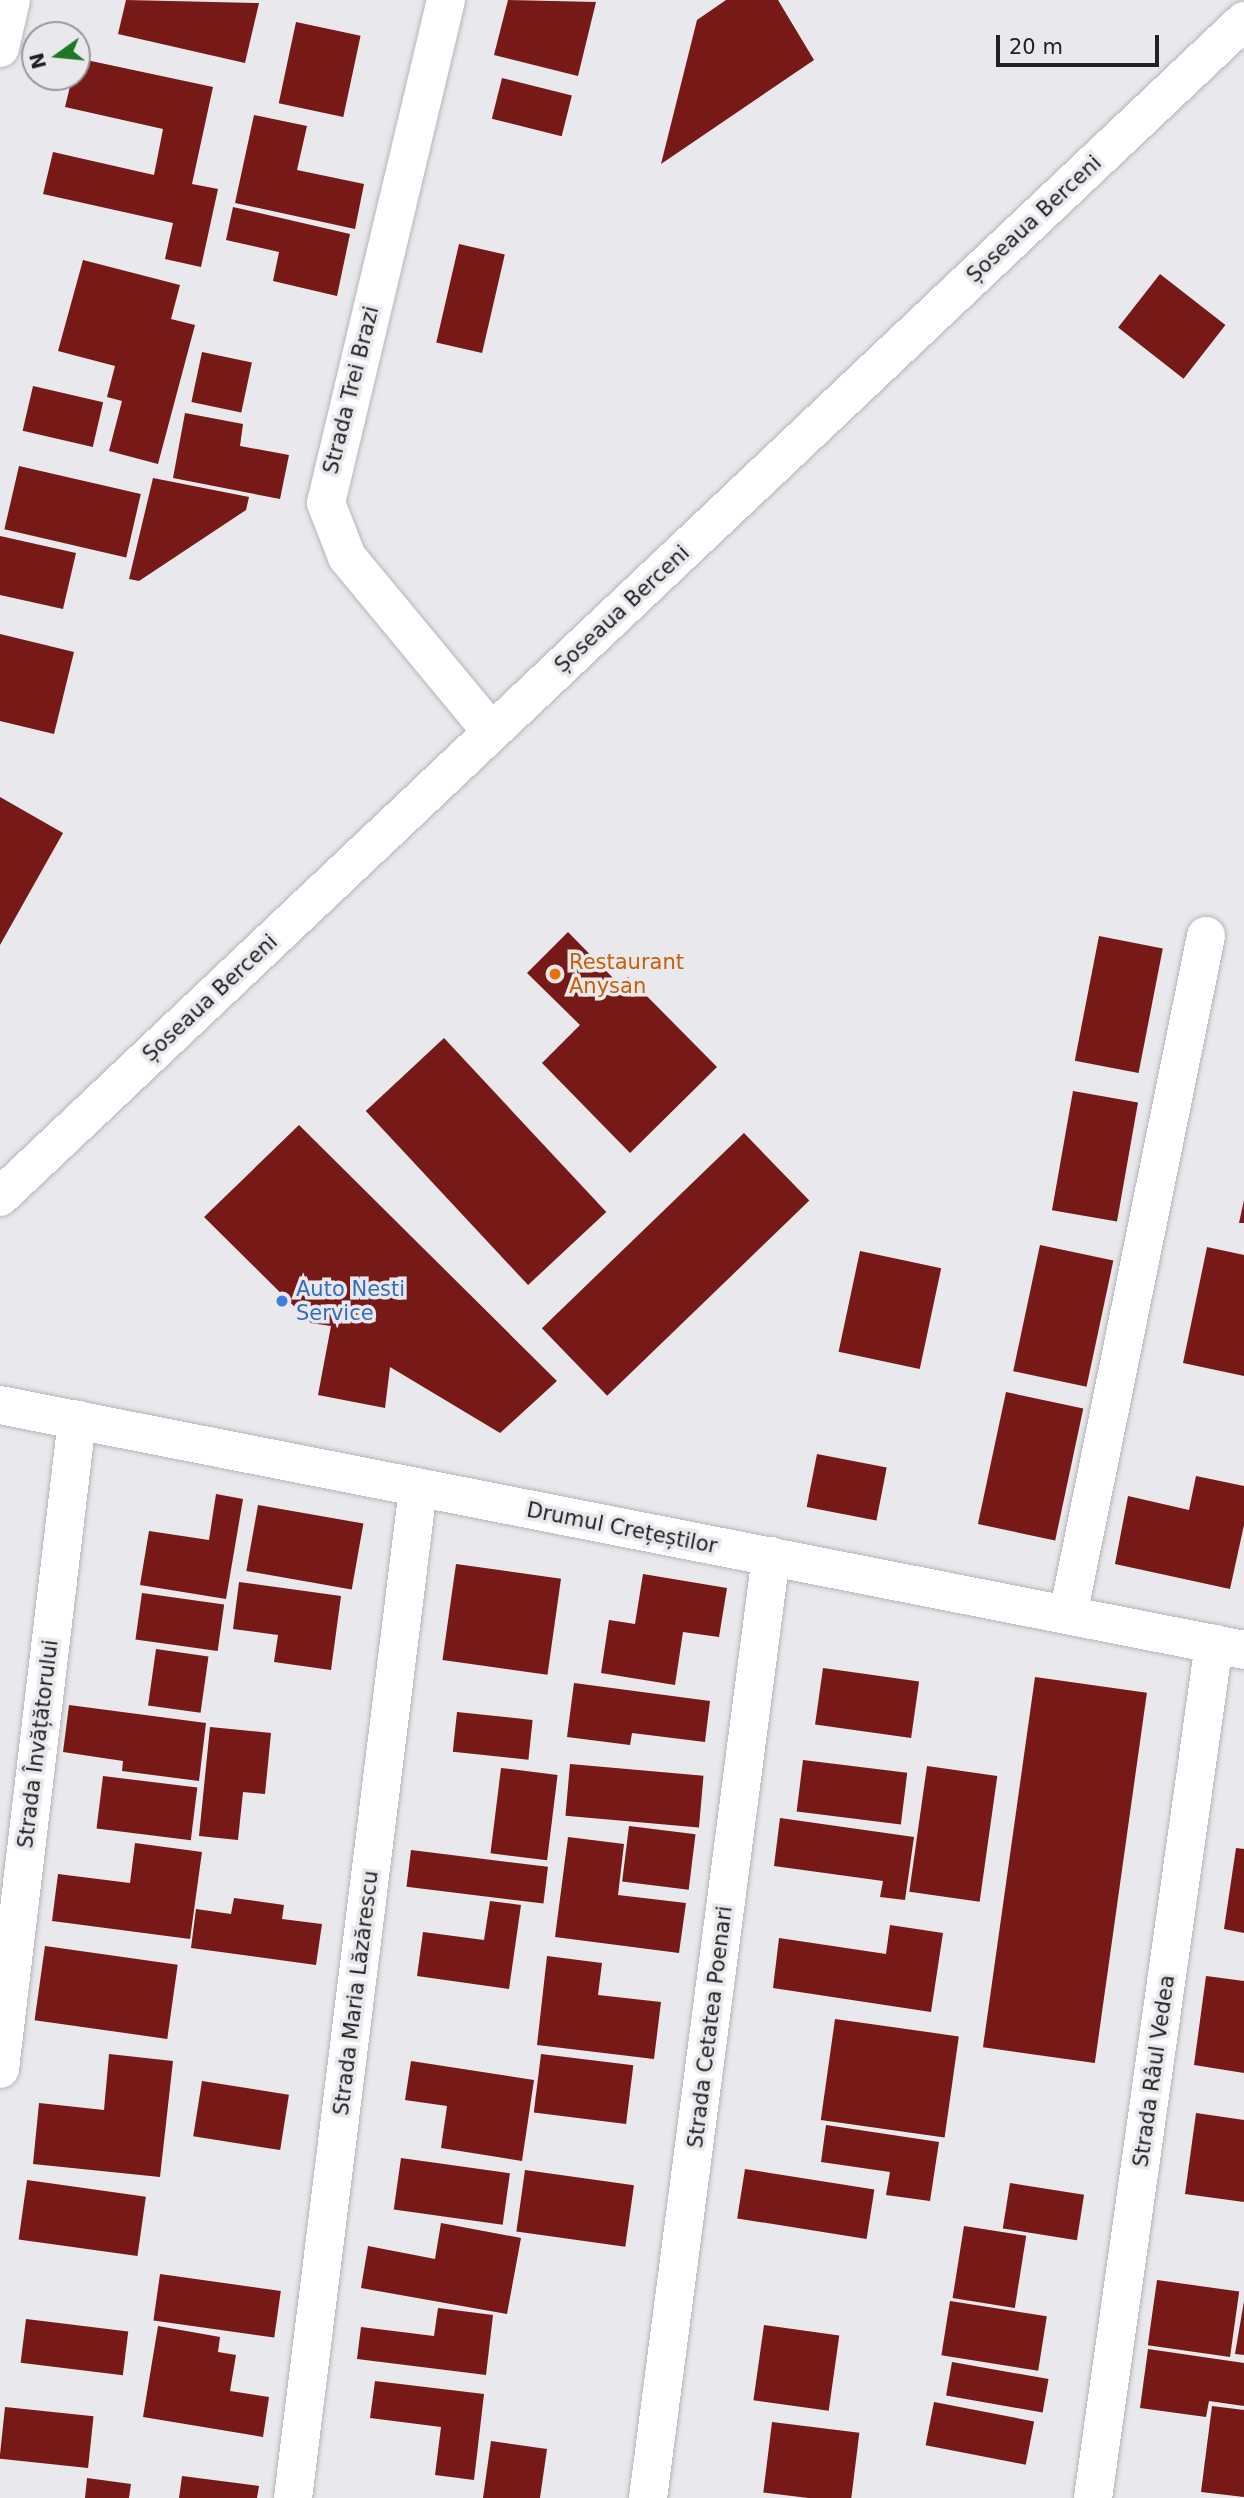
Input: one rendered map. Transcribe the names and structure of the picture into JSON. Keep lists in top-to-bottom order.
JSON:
{
  "streets": {
    "street": [
      "Șoseaua Berceni",
      "Strada Trei Brazi",
      "Drumul Crețeștilor",
      "Strada Învățătorului",
      "Strada Maria Lăzărescu",
      "Strada Cetatea Poenari",
      "Strada Râul Vedea"
    ]
  },
  "crossings": [
    ["Șoseaua Berceni", "Strada Trei Brazi"],
    ["Drumul Crețeștilor", "Strada Învățătorului"],
    ["Drumul Crețeștilor", "Strada Maria Lăzărescu"],
    ["Drumul Crețeștilor", "Strada Cetatea Poenari"],
    ["Drumul Crețeștilor", "Strada Râul Vedea"]
  ],
  "places": ["Restaurant Anysan", "Auto Nesti Service"],
  "scale_bar": "20 m",
  "north": "left"
}
